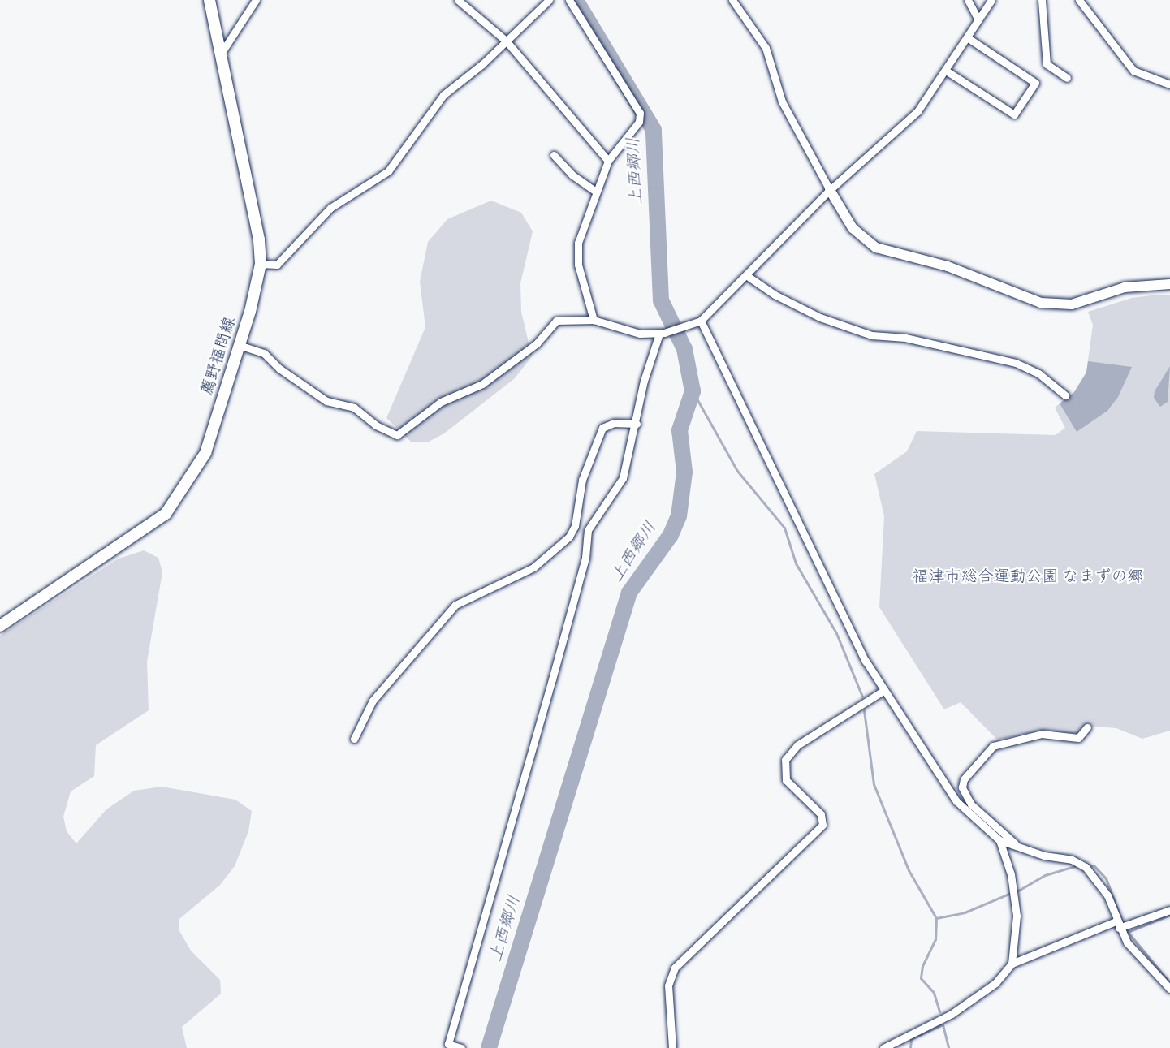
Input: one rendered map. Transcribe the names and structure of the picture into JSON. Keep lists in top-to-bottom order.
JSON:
{
  "streets": {
    "main road": ["薦野福間線"]
  },
  "water": ["上西郷川"],
  "parks": ["福津市総合運動公園 なまずの郷"]
}
